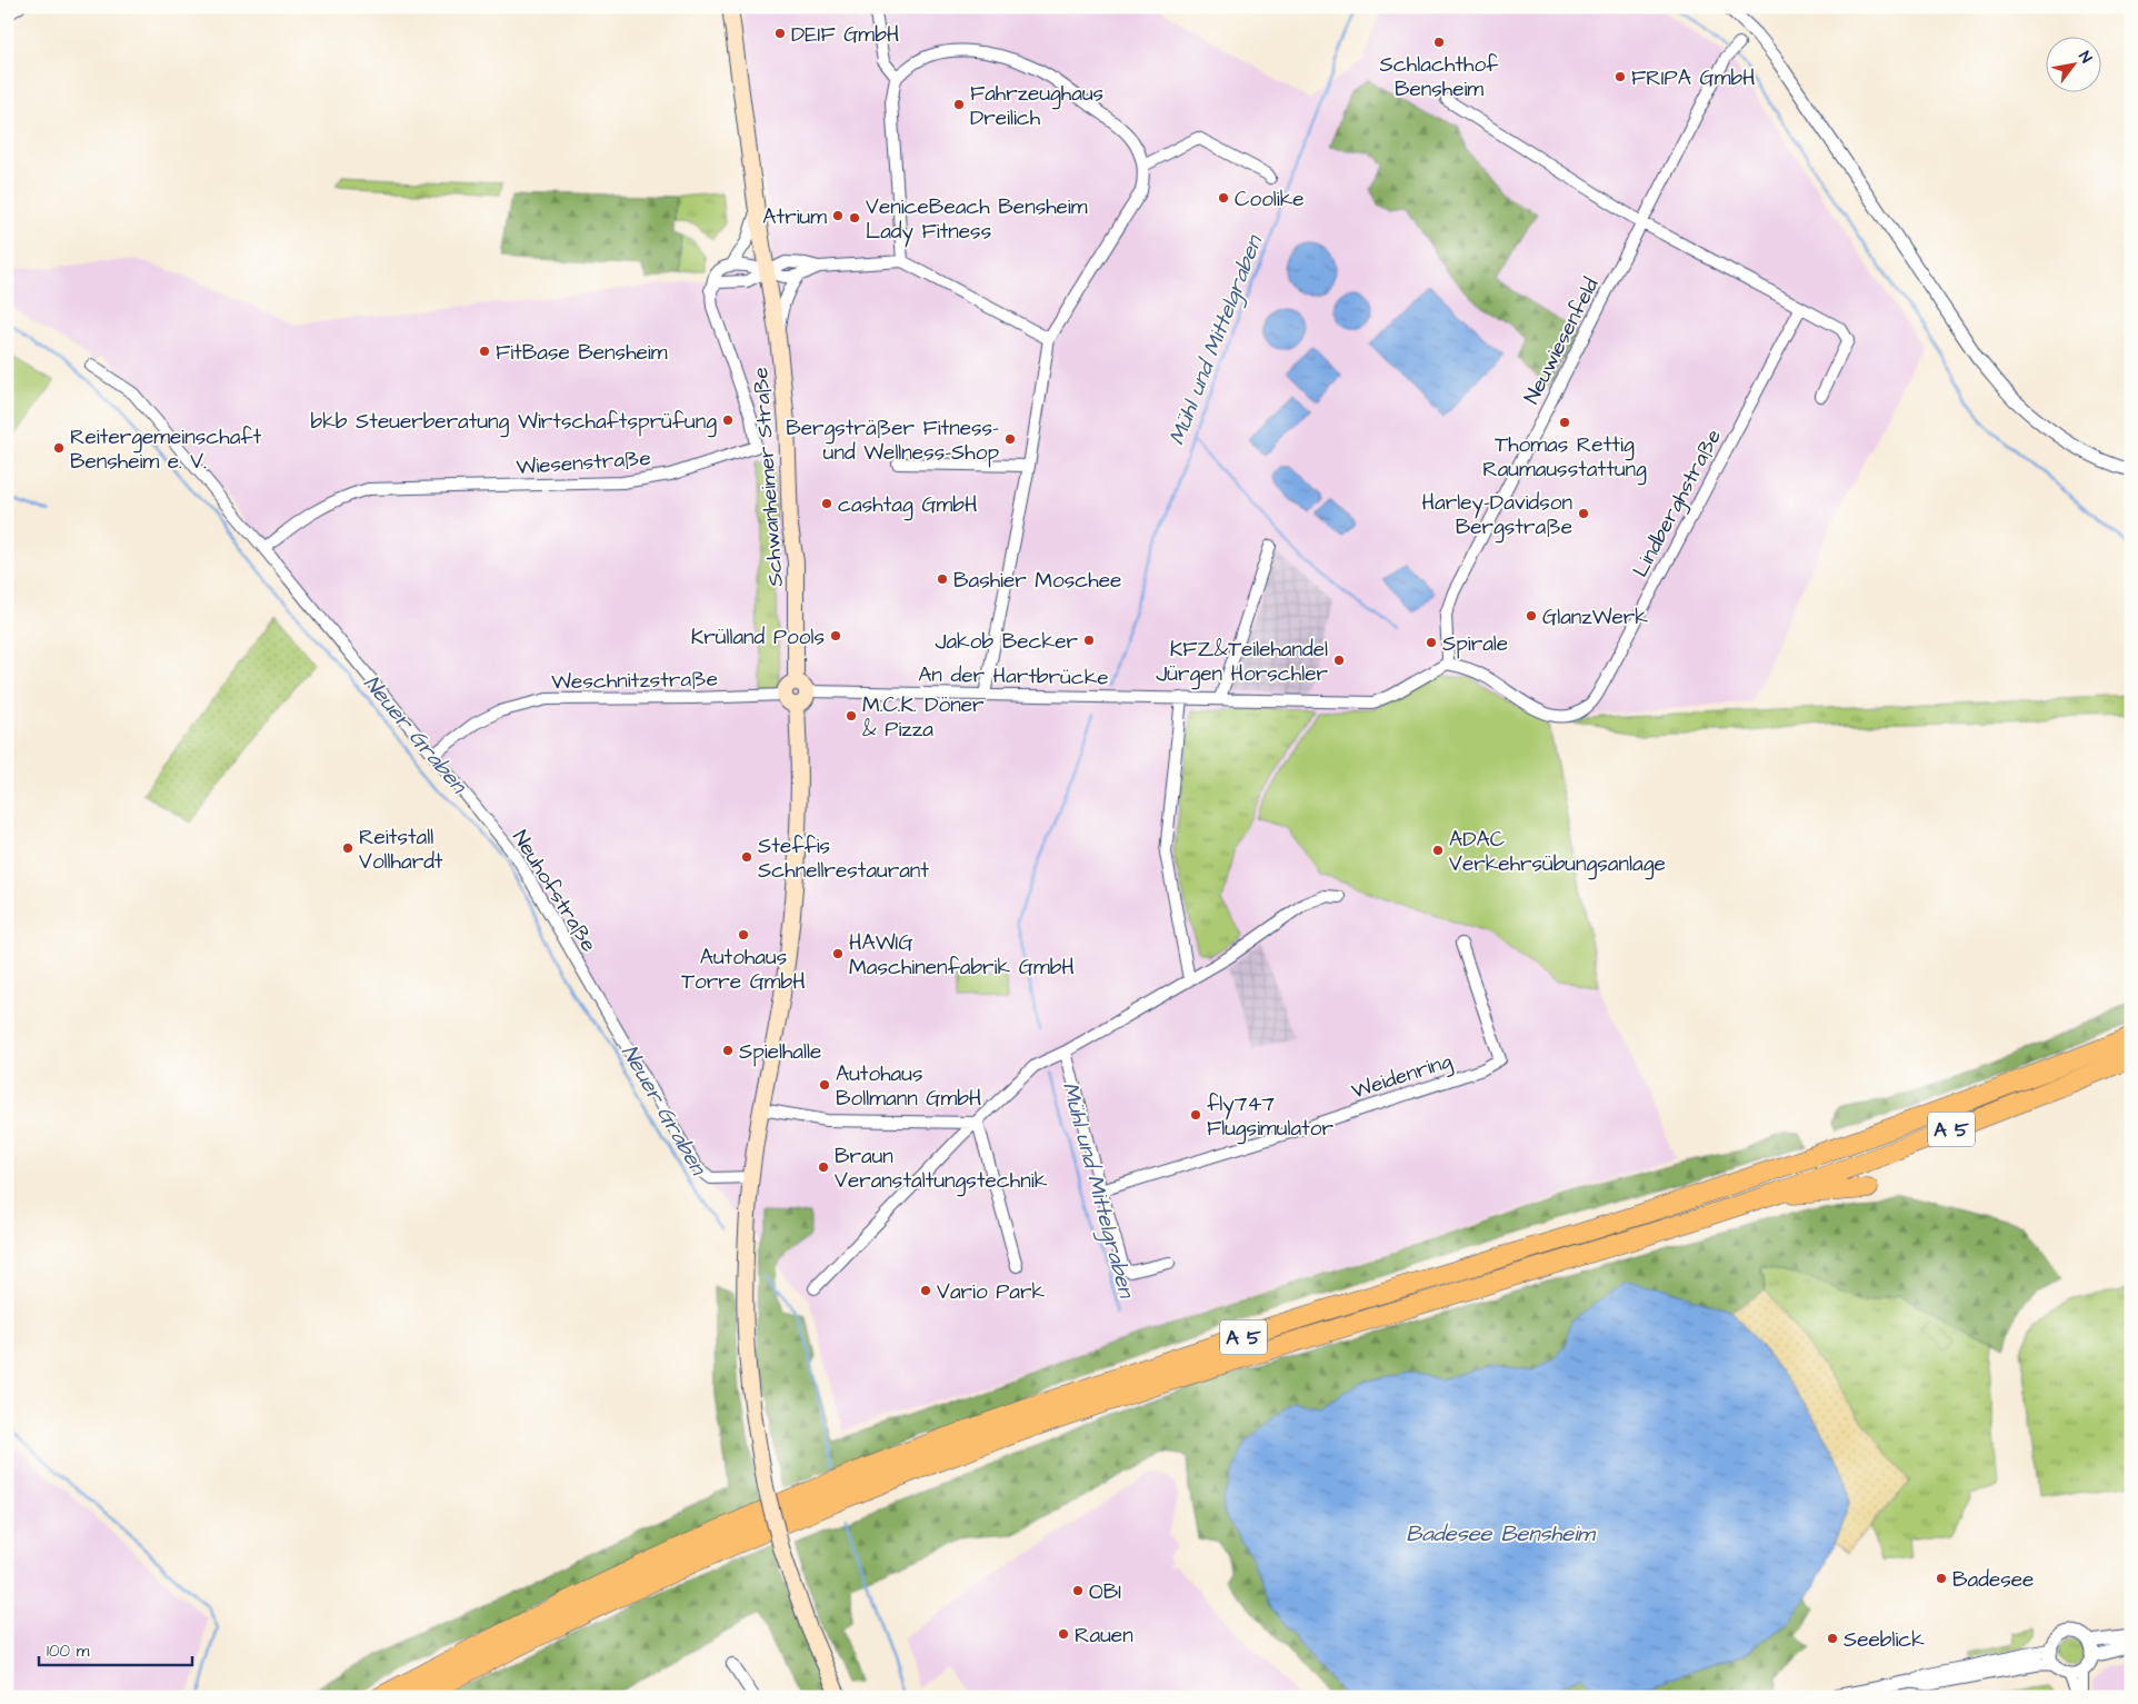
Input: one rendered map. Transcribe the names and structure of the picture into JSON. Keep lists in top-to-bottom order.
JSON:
{
  "streets": {
    "highway": ["A 5"],
    "main road": ["Schwanheimer Straße"],
    "street": [
      "Neuwiesenfeld",
      "Wiesenstraße",
      "Lindberghstraße",
      "An der Hartbrücke",
      "Weschnitzstraße",
      "Neuhofstraße",
      "Weidenring"
    ]
  },
  "crossings": [
    ["Neuwiesenfeld", "Lindberghstraße"],
    ["Neuwiesenfeld", "An der Hartbrücke"],
    ["Wiesenstraße", "Neuhofstraße"],
    ["Schwanheimer Straße", "An der Hartbrücke"],
    ["Schwanheimer Straße", "Weschnitzstraße"],
    ["Lindberghstraße", "An der Hartbrücke"],
    ["An der Hartbrücke", "Weschnitzstraße"],
    ["Weschnitzstraße", "Neuhofstraße"]
  ],
  "water": ["Mühl und Mittelgraben", "Neuer Graben", "Badesee Bensheim"],
  "places": [
    "DEIF GmbH",
    "Schlachthof Bensheim",
    "FRIPA GmbH",
    "Fahrzeughaus Dreilich",
    "Coolike",
    "Atrium",
    "VeniceBeach Bensheim Lady Fitness",
    "FitBase Bensheim",
    "bkb Steuerberatung Wirtschaftsprüfung",
    "Thomas Rettig Raumausstattung",
    "Bergsträßer Fitness- und Wellness-Shop",
    "Reitergemeinschaft Bensheim e. V.",
    "cashtag GmbH",
    "Harley-Davidson Bergstraße",
    "Bashier Moschee",
    "GlanzWerk",
    "Krülland Pools",
    "Jakob Becker",
    "Spirale",
    "KFZ&Teilehandel Jürgen Horschler",
    "M.C.K. Döner & Pizza",
    "Reitstall Vollhardt",
    "ADAC Verkehrsübungsanlage",
    "Steffis Schnellrestaurant",
    "Autohaus Torre GmbH",
    "HAWIG Maschinenfabrik GmbH",
    "Spielhalle",
    "Autohaus Bollmann GmbH",
    "fly747 Flugsimulator",
    "Braun Veranstaltungstechnik",
    "Vario Park",
    "Badesee",
    "OBI",
    "Rauen",
    "Seeblick"
  ],
  "scale_bar": "100 m",
  "north": "top right"
}
